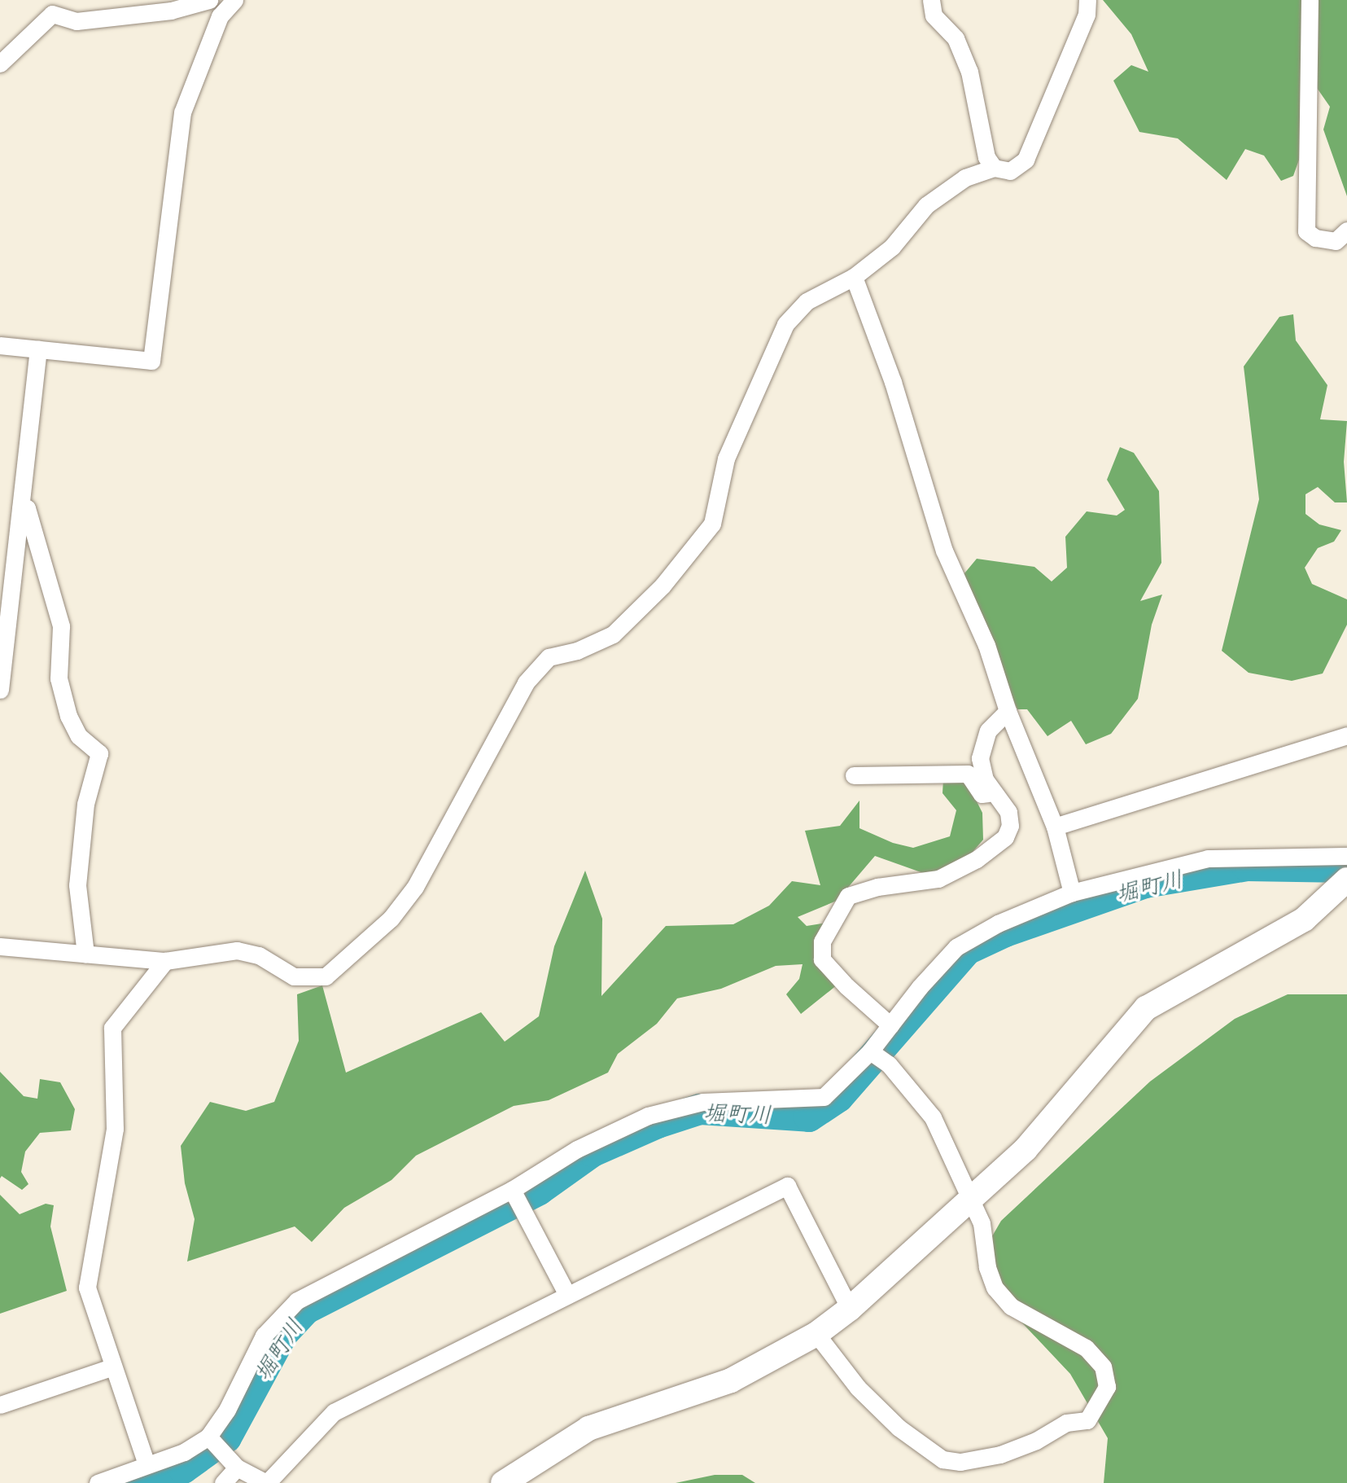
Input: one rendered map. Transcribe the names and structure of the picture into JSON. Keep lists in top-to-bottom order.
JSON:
{
  "water": ["堀町川"]
}
